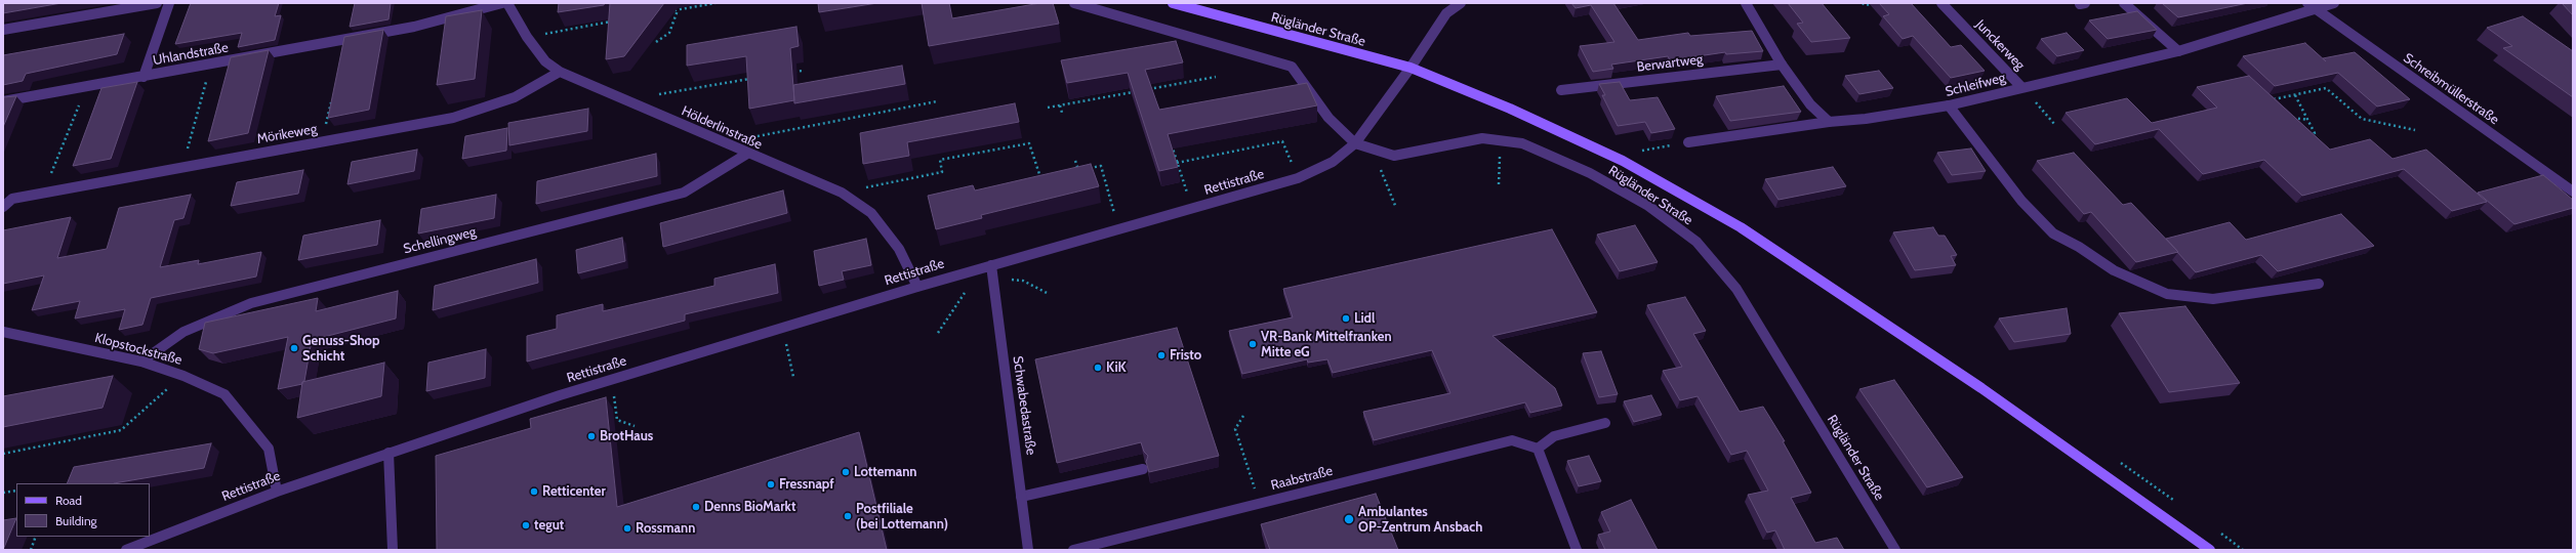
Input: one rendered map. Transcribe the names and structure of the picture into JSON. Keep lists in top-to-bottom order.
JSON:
{
  "streets": {
    "main road": ["Rügländer Straße"],
    "street": [
      "Junckerweg",
      "Uhlandstraße",
      "Berwartweg",
      "Schleifweg",
      "Schreibmüllerstraße",
      "Hölderlinstraße",
      "Mörikeweg",
      "Rettistraße",
      "Schellingweg",
      "Klopstockstraße",
      "Schwabedastraße",
      "Raabstraße"
    ]
  },
  "crossings": [
    ["Rügländer Straße", "Rettistraße"],
    ["Junckerweg", "Schleifweg"],
    ["Schleifweg", "Schreibmüllerstraße"],
    ["Hölderlinstraße", "Mörikeweg"],
    ["Hölderlinstraße", "Rettistraße"],
    ["Hölderlinstraße", "Schellingweg"],
    ["Rettistraße", "Klopstockstraße"],
    ["Rettistraße", "Schwabedastraße"],
    ["Schellingweg", "Klopstockstraße"]
  ],
  "places": [
    "Lidl",
    "VR-Bank Mittelfranken Mitte eG",
    "Genuss-Shop Schicht",
    "Fristo",
    "KiK",
    "BrotHaus",
    "Lottemann",
    "Fressnapf",
    "Retticenter",
    "Denns BioMarkt",
    "Postfiliale (bei Lottemann)",
    "Ambulantes OP-Zentrum Ansbach",
    "tegut",
    "Rossmann"
  ],
  "legend": ["Road", "Building"]
}
